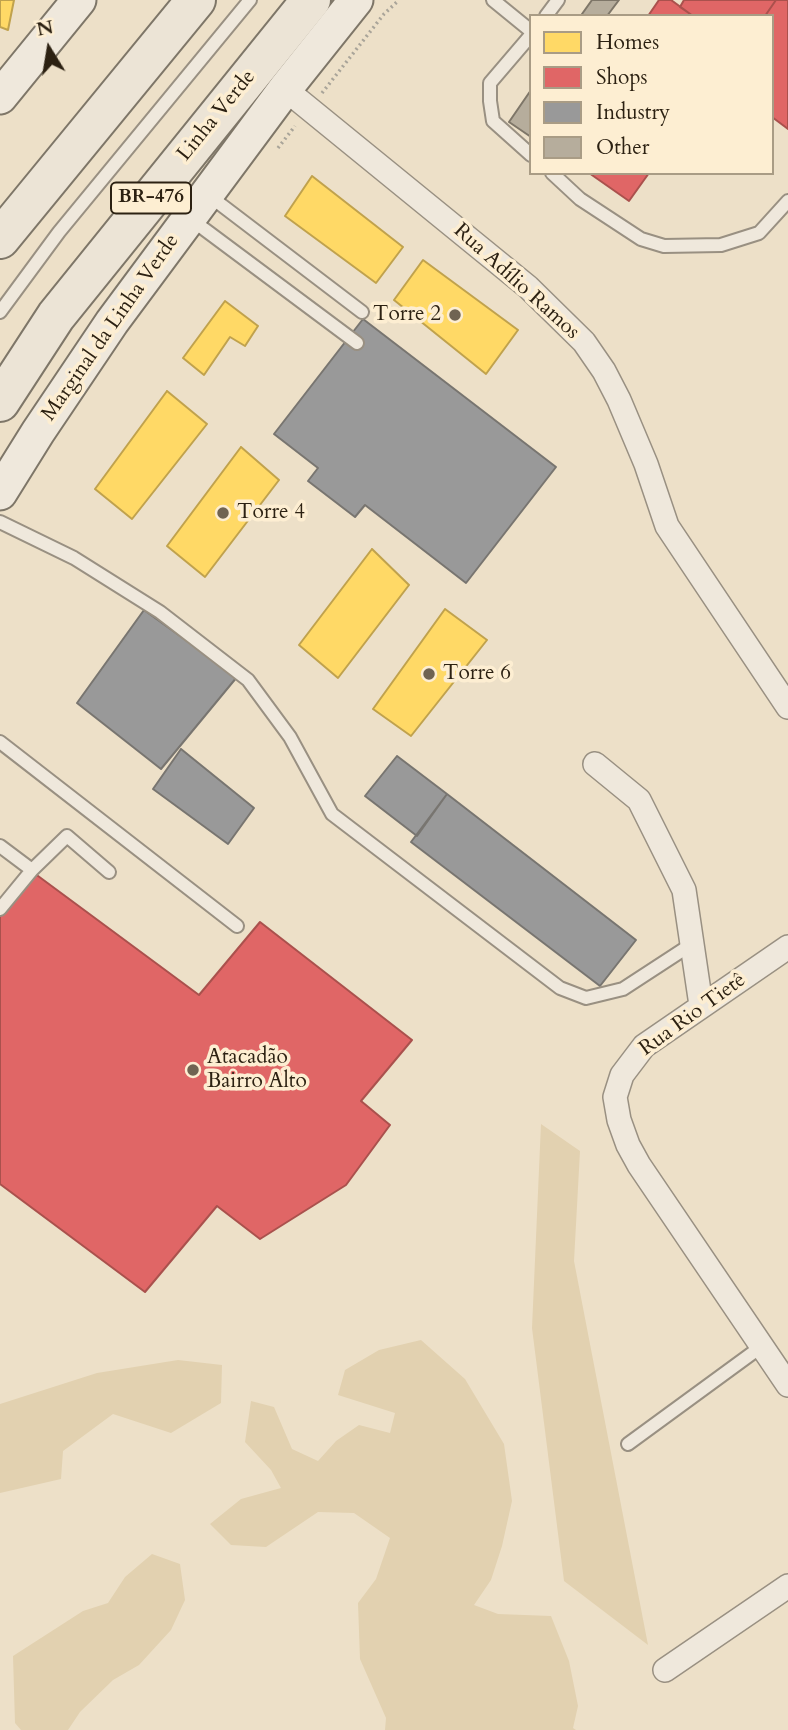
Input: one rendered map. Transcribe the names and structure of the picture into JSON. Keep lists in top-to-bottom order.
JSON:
{
  "streets": {
    "highway": ["Linha Verde", "BR-476"],
    "main road": ["Marginal da Linha Verde"],
    "street": ["Rua Adílio Ramos", "Rua Rio Tietê"]
  },
  "crossings": [
    ["Rua Adílio Ramos", "Marginal da Linha Verde"]
  ],
  "places": [
    "Torre 2",
    "Torre 4",
    "Torre 6",
    "Atacadão Bairro Alto"
  ],
  "legend": [
    "Homes",
    "Shops",
    "Industry",
    "Other"
  ],
  "north": "top"
}
